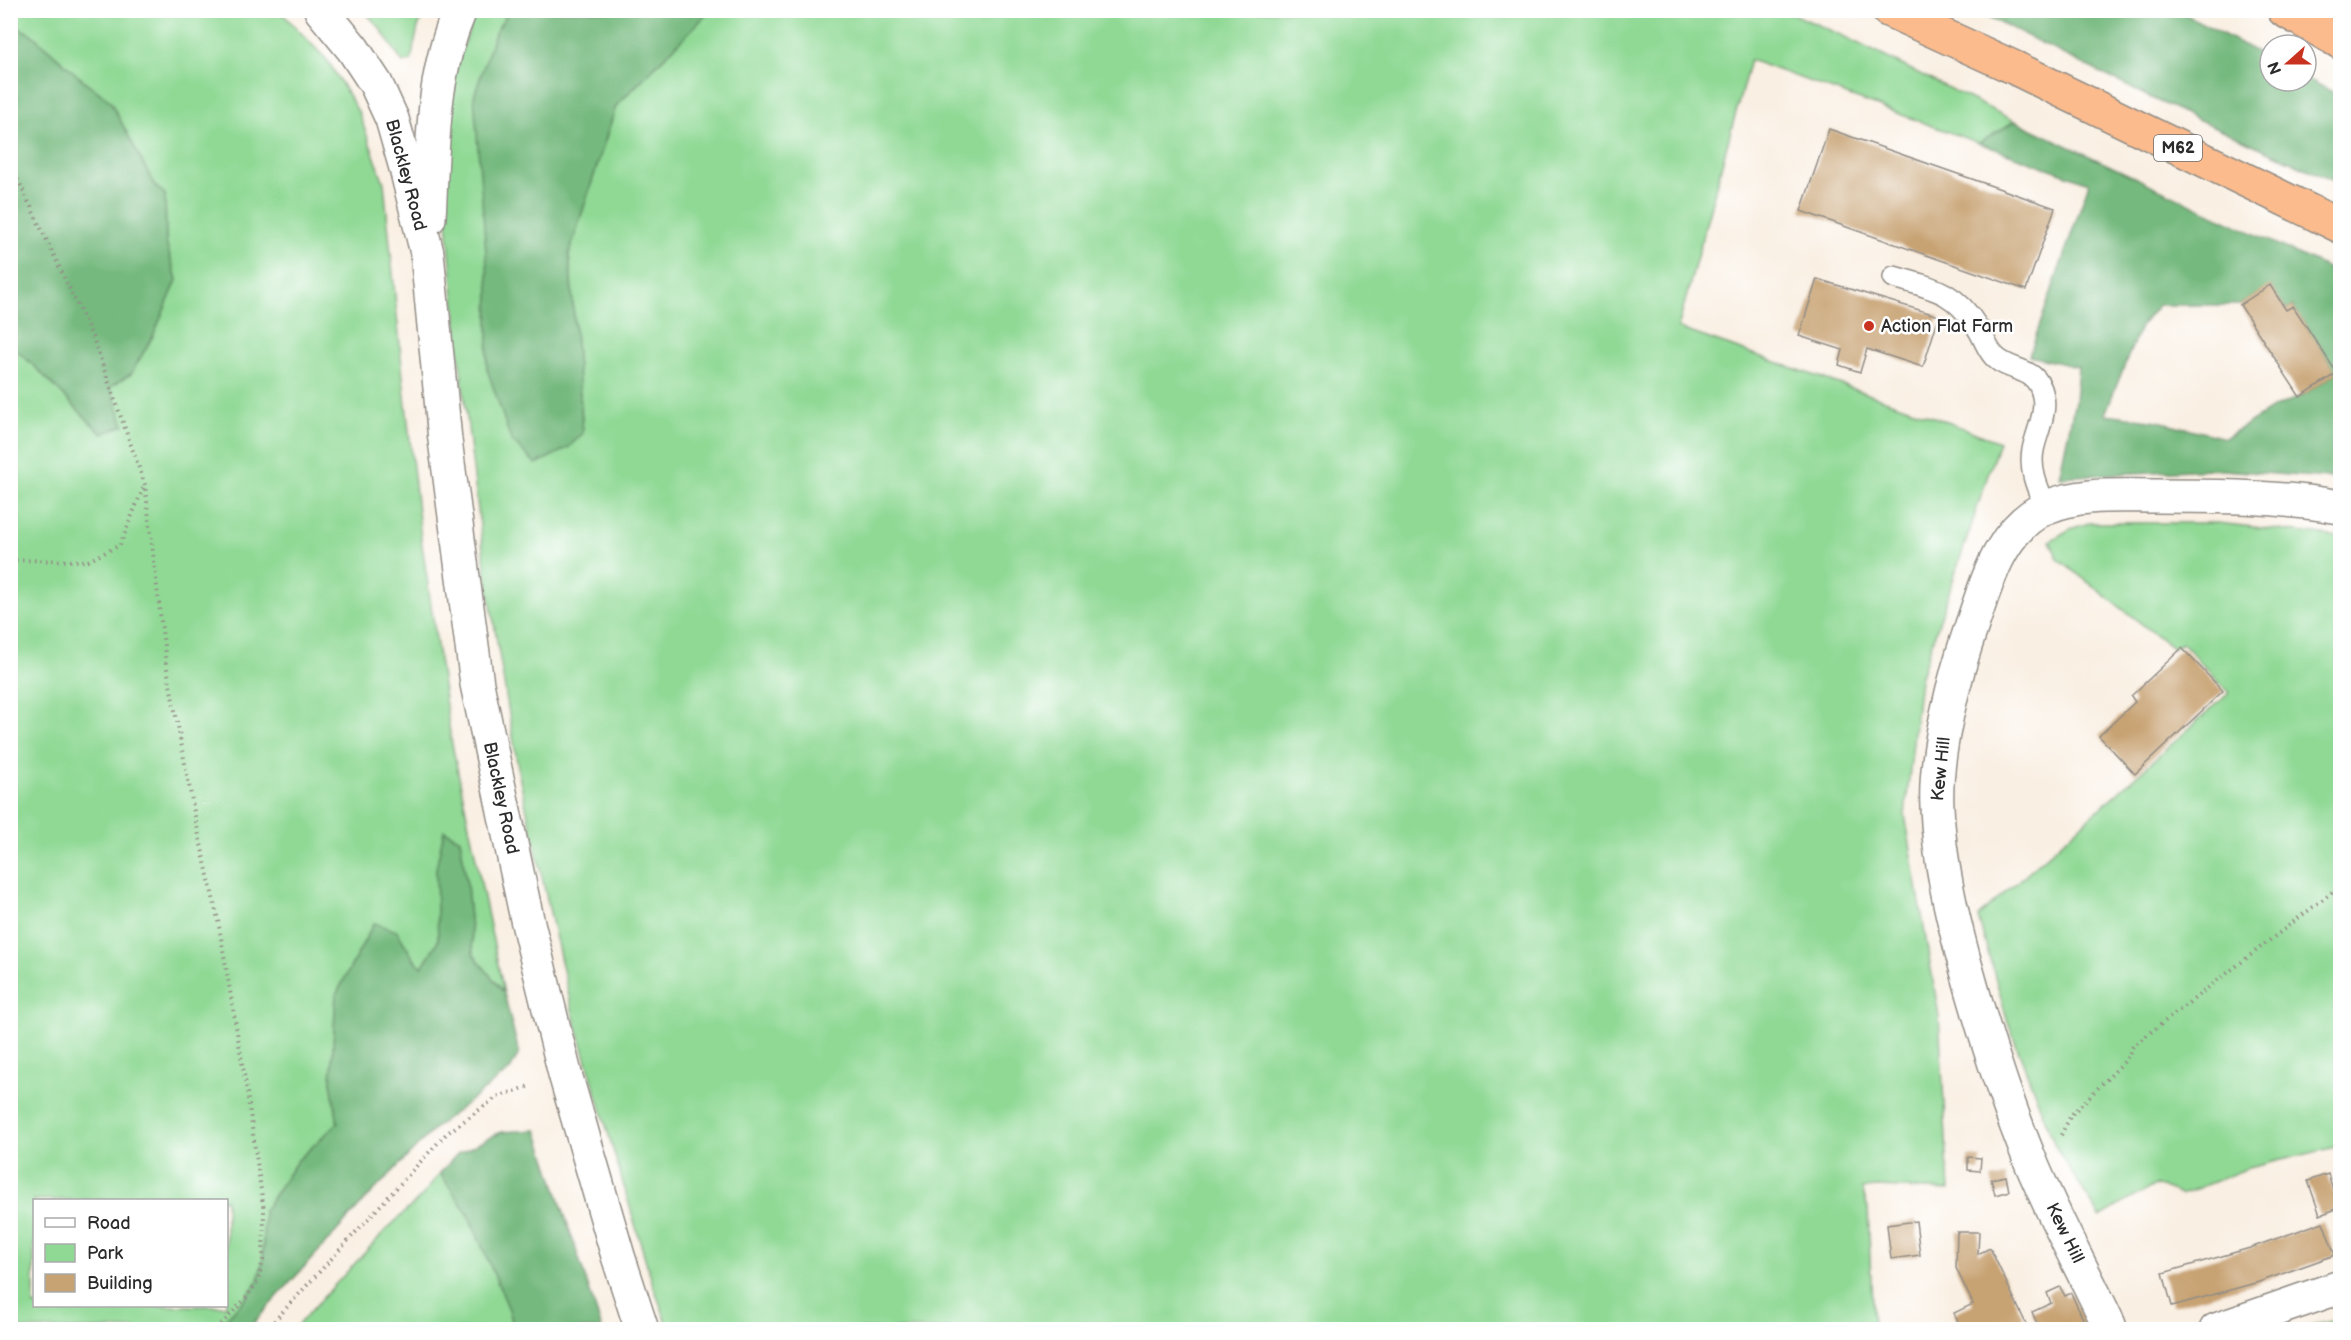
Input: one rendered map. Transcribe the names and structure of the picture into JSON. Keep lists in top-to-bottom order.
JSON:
{
  "streets": {
    "highway": ["M62"],
    "street": ["Blackley Road", "Kew Hill"]
  },
  "places": ["Action Flat Farm"],
  "legend": ["Road", "Park", "Building"],
  "north": "left"
}
